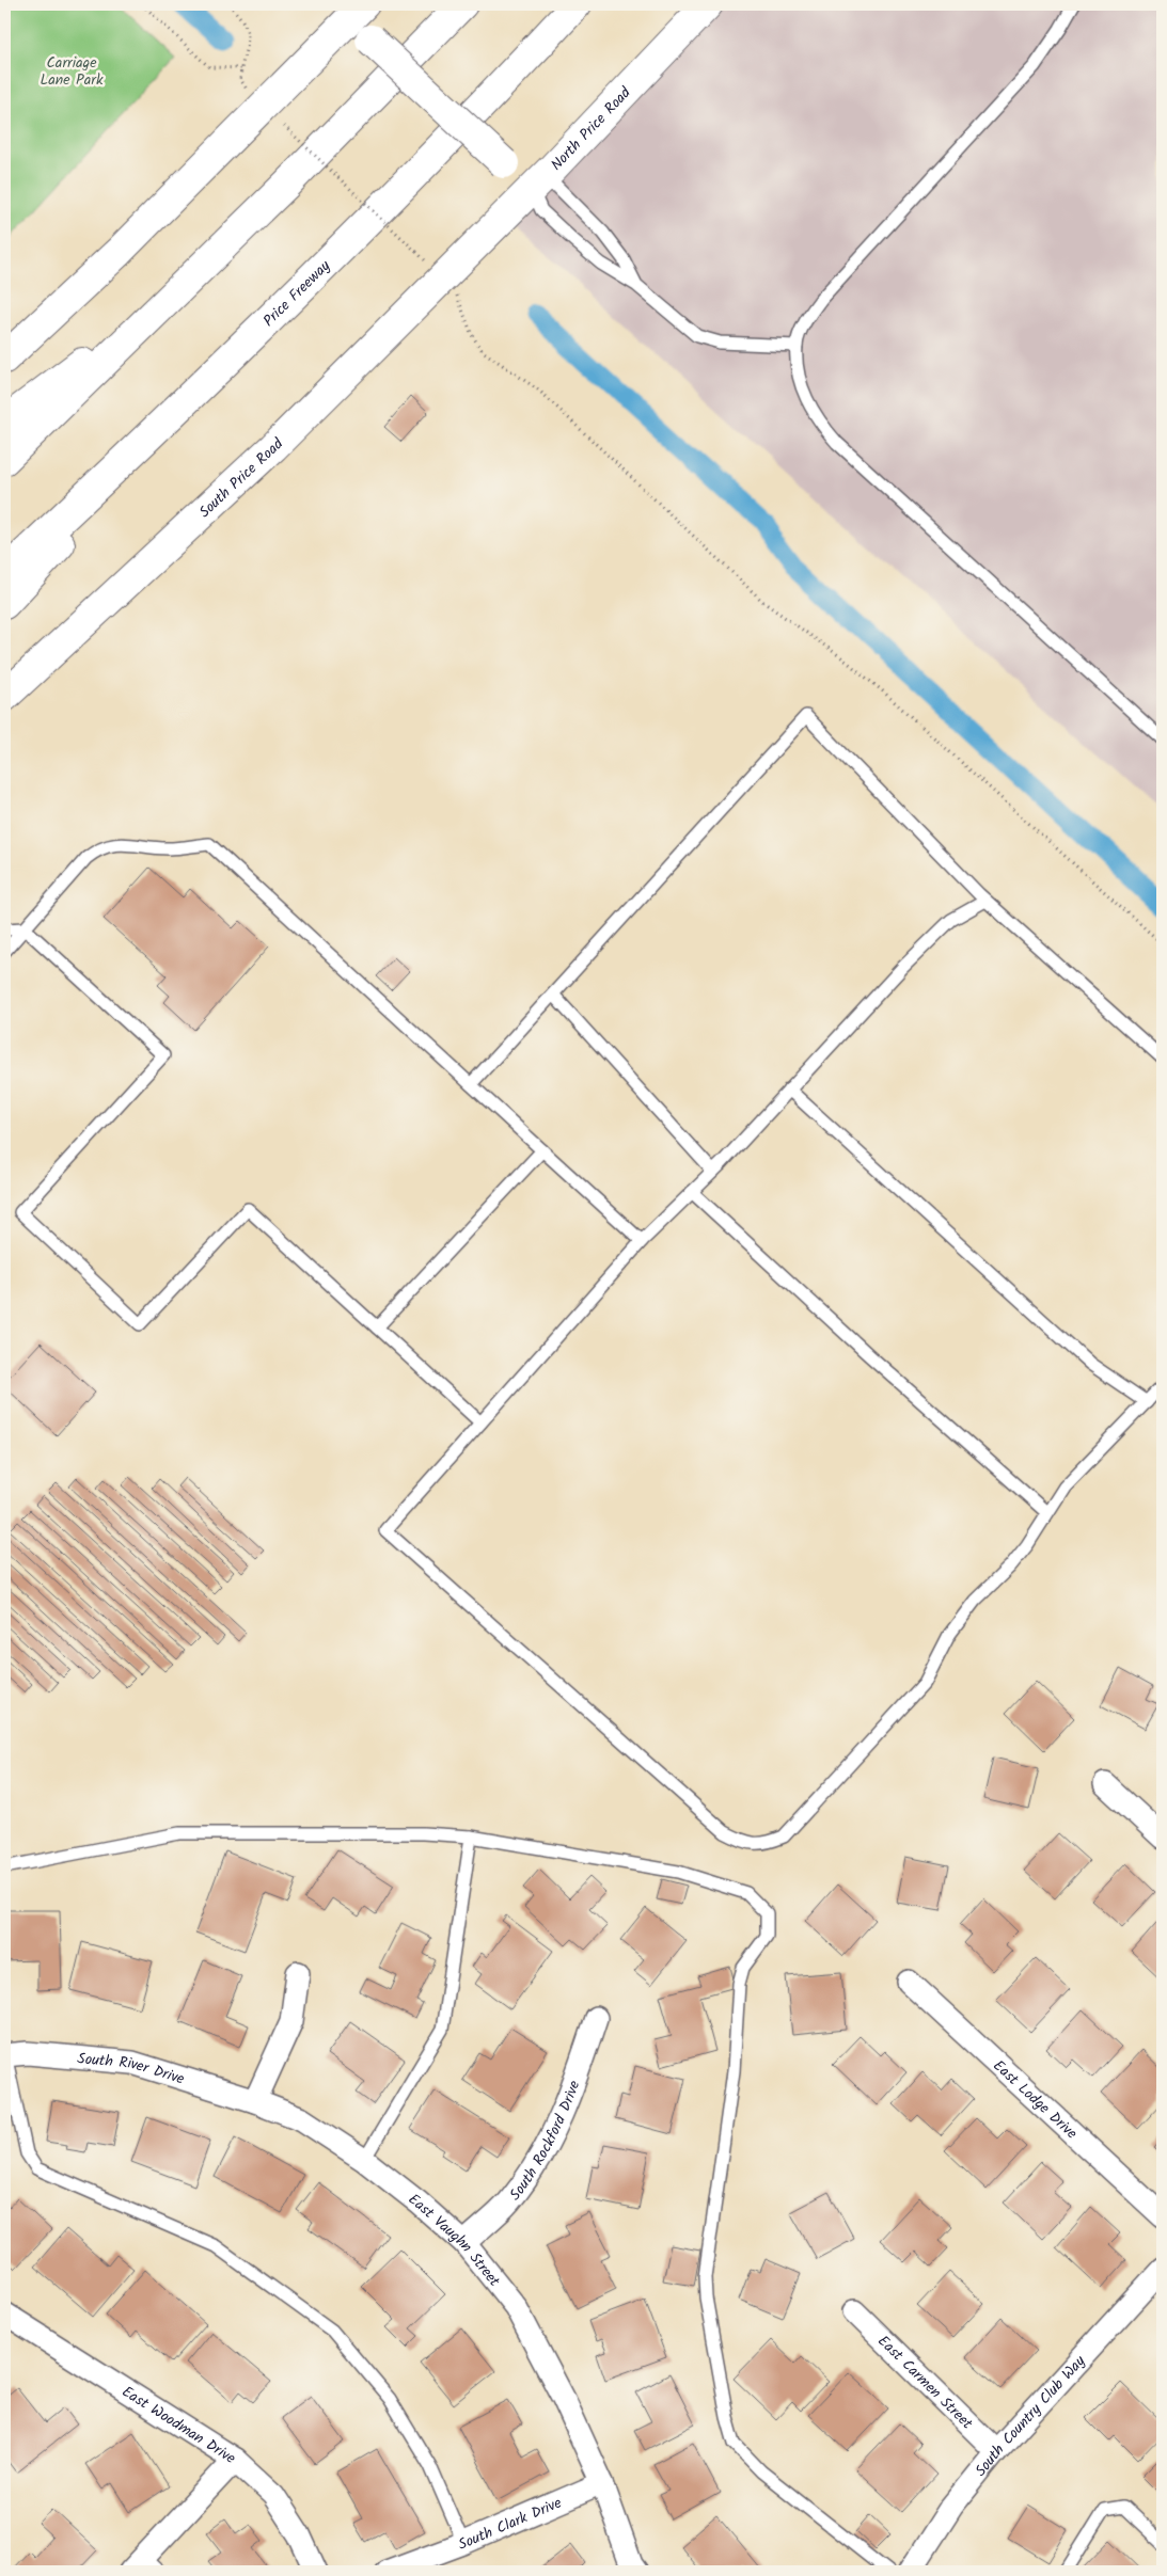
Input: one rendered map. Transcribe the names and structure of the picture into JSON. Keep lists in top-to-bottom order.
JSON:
{
  "streets": {
    "main road": ["North Price Road", "Price Freeway", "South Price Road"],
    "street": [
      "South River Drive",
      "East Lodge Drive",
      "South Rockford Drive",
      "East Vaughn Street",
      "East Carmen Street",
      "South Country Club Way",
      "East Woodman Drive",
      "South Clark Drive"
    ]
  },
  "crossings": [
    ["North Price Road", "South Price Road"],
    ["South River Drive", "East Vaughn Street"],
    ["South Rockford Drive", "East Vaughn Street"],
    ["East Vaughn Street", "South Clark Drive"],
    ["East Carmen Street", "South Country Club Way"]
  ],
  "parks": ["Carriage Lane Park"]
}
